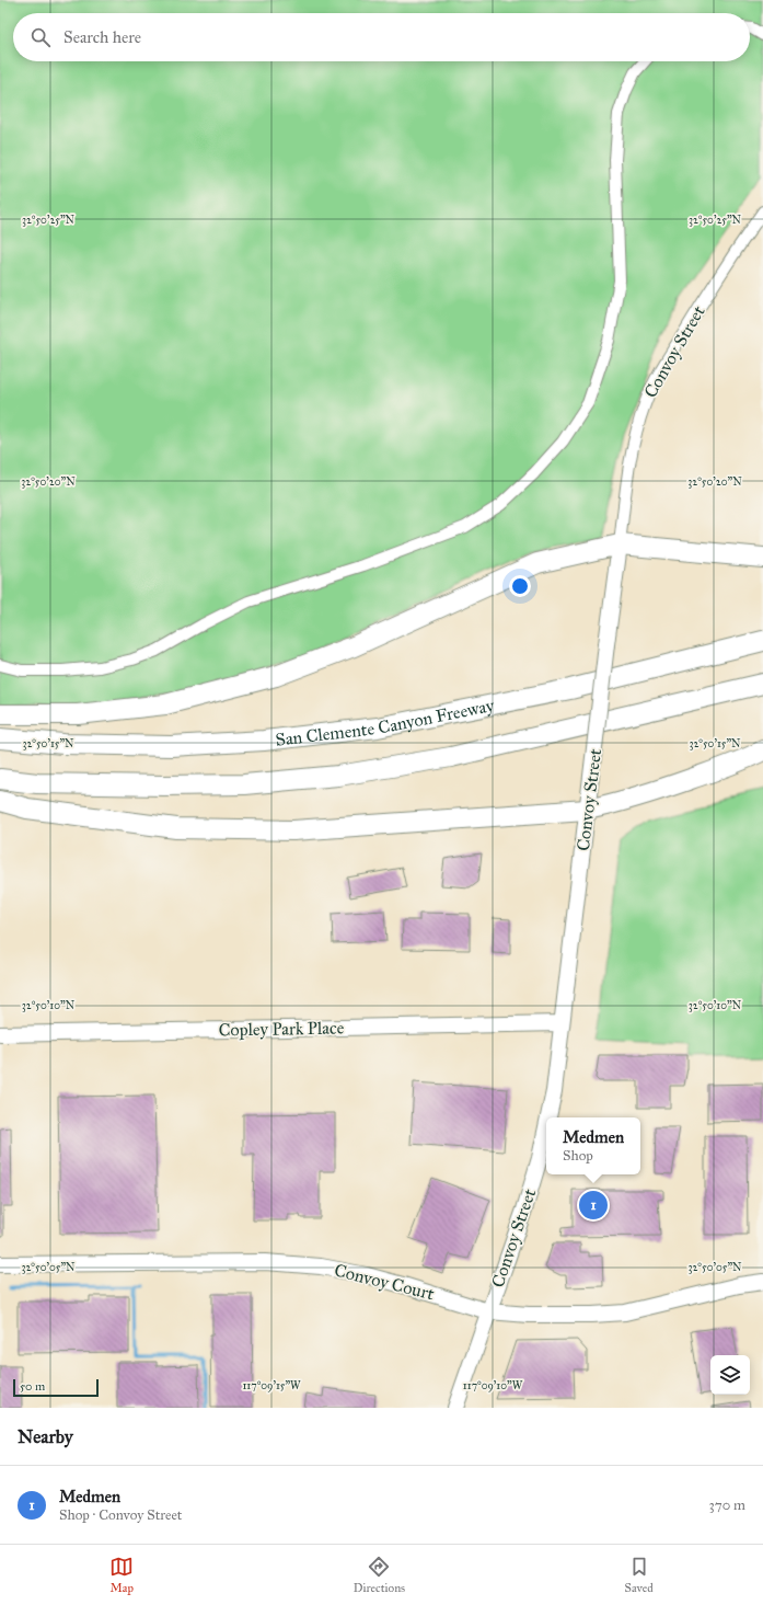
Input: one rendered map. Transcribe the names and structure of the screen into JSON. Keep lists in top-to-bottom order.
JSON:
{
  "streets": {
    "highway": ["San Clemente Canyon Freeway"],
    "main road": ["Convoy Street", "Copley Park Place", "Convoy Court"]
  },
  "crossings": [
    ["Convoy Street", "Copley Park Place"],
    ["Convoy Street", "Convoy Court"]
  ],
  "scale_bar": "50 m",
  "page": {
    "search": "Search here",
    "popup": ["Medmen", "Shop"],
    "pins": "1",
    "scale": "50 m",
    "heading": "Nearby",
    "list": [
      {
        "mark": "1",
        "name": "Medmen",
        "note": "Shop · Convoy Street",
        "value": "370 m"
      }
    ],
    "nav": ["Map", "Directions", "Saved"]
  },
  "coordinates": [
    "32°50'25\"N",
    "32°50'20\"N",
    "32°50'15\"N",
    "32°50'10\"N",
    "32°50'05\"N",
    "117°09'15\"W",
    "117°09'10\"W"
  ]
}
